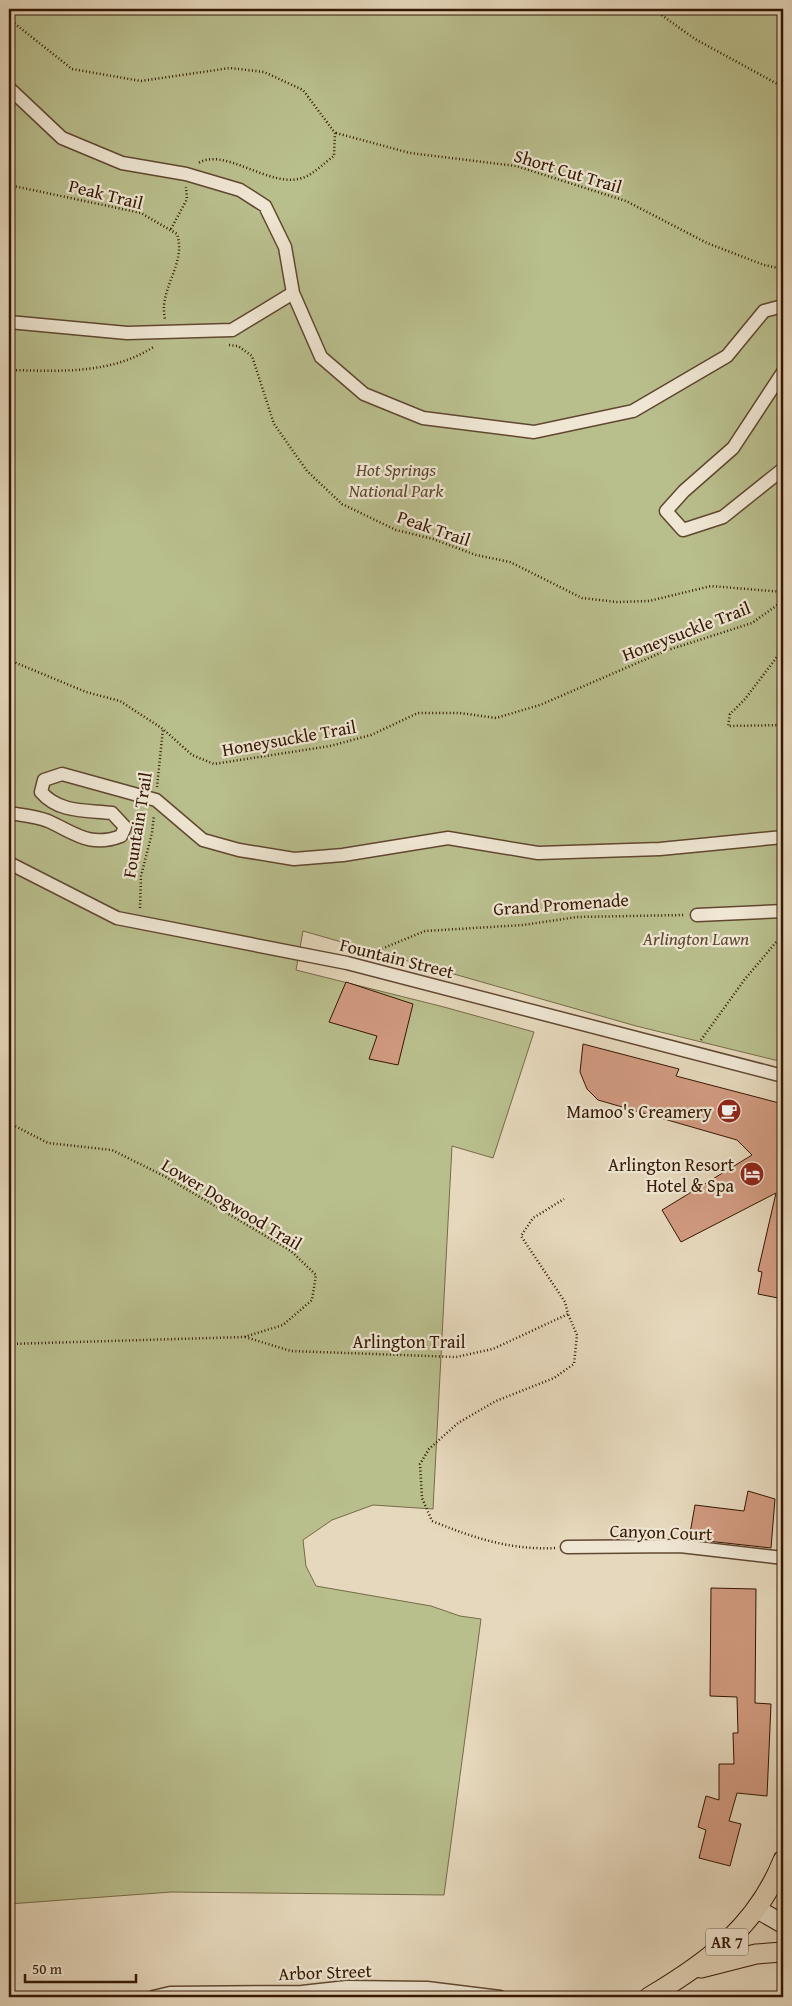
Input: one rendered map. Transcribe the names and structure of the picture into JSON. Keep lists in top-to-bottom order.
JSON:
{
  "streets": {
    "main road": ["AR 7"],
    "street": ["Fountain Street", "Canyon Court", "Arbor Street"],
    "path": [
      "Short Cut Trail",
      "Peak Trail",
      "Honeysuckle Trail",
      "Fountain Trail",
      "Grand Promenade",
      "Lower Dogwood Trail",
      "Arlington Trail"
    ]
  },
  "crossings": [
    ["Honeysuckle Trail", "Fountain Trail"],
    ["Fountain Trail", "Fountain Street"],
    ["Grand Promenade", "Fountain Street"],
    ["Lower Dogwood Trail", "Arlington Trail"]
  ],
  "parks": ["Hot Springs National Park", "Arlington Lawn"],
  "places": {
    "cafe": ["Mamoo's Creamery"],
    "hotel": ["Arlington Resort Hotel & Spa"]
  },
  "scale_bar": "50 m"
}
